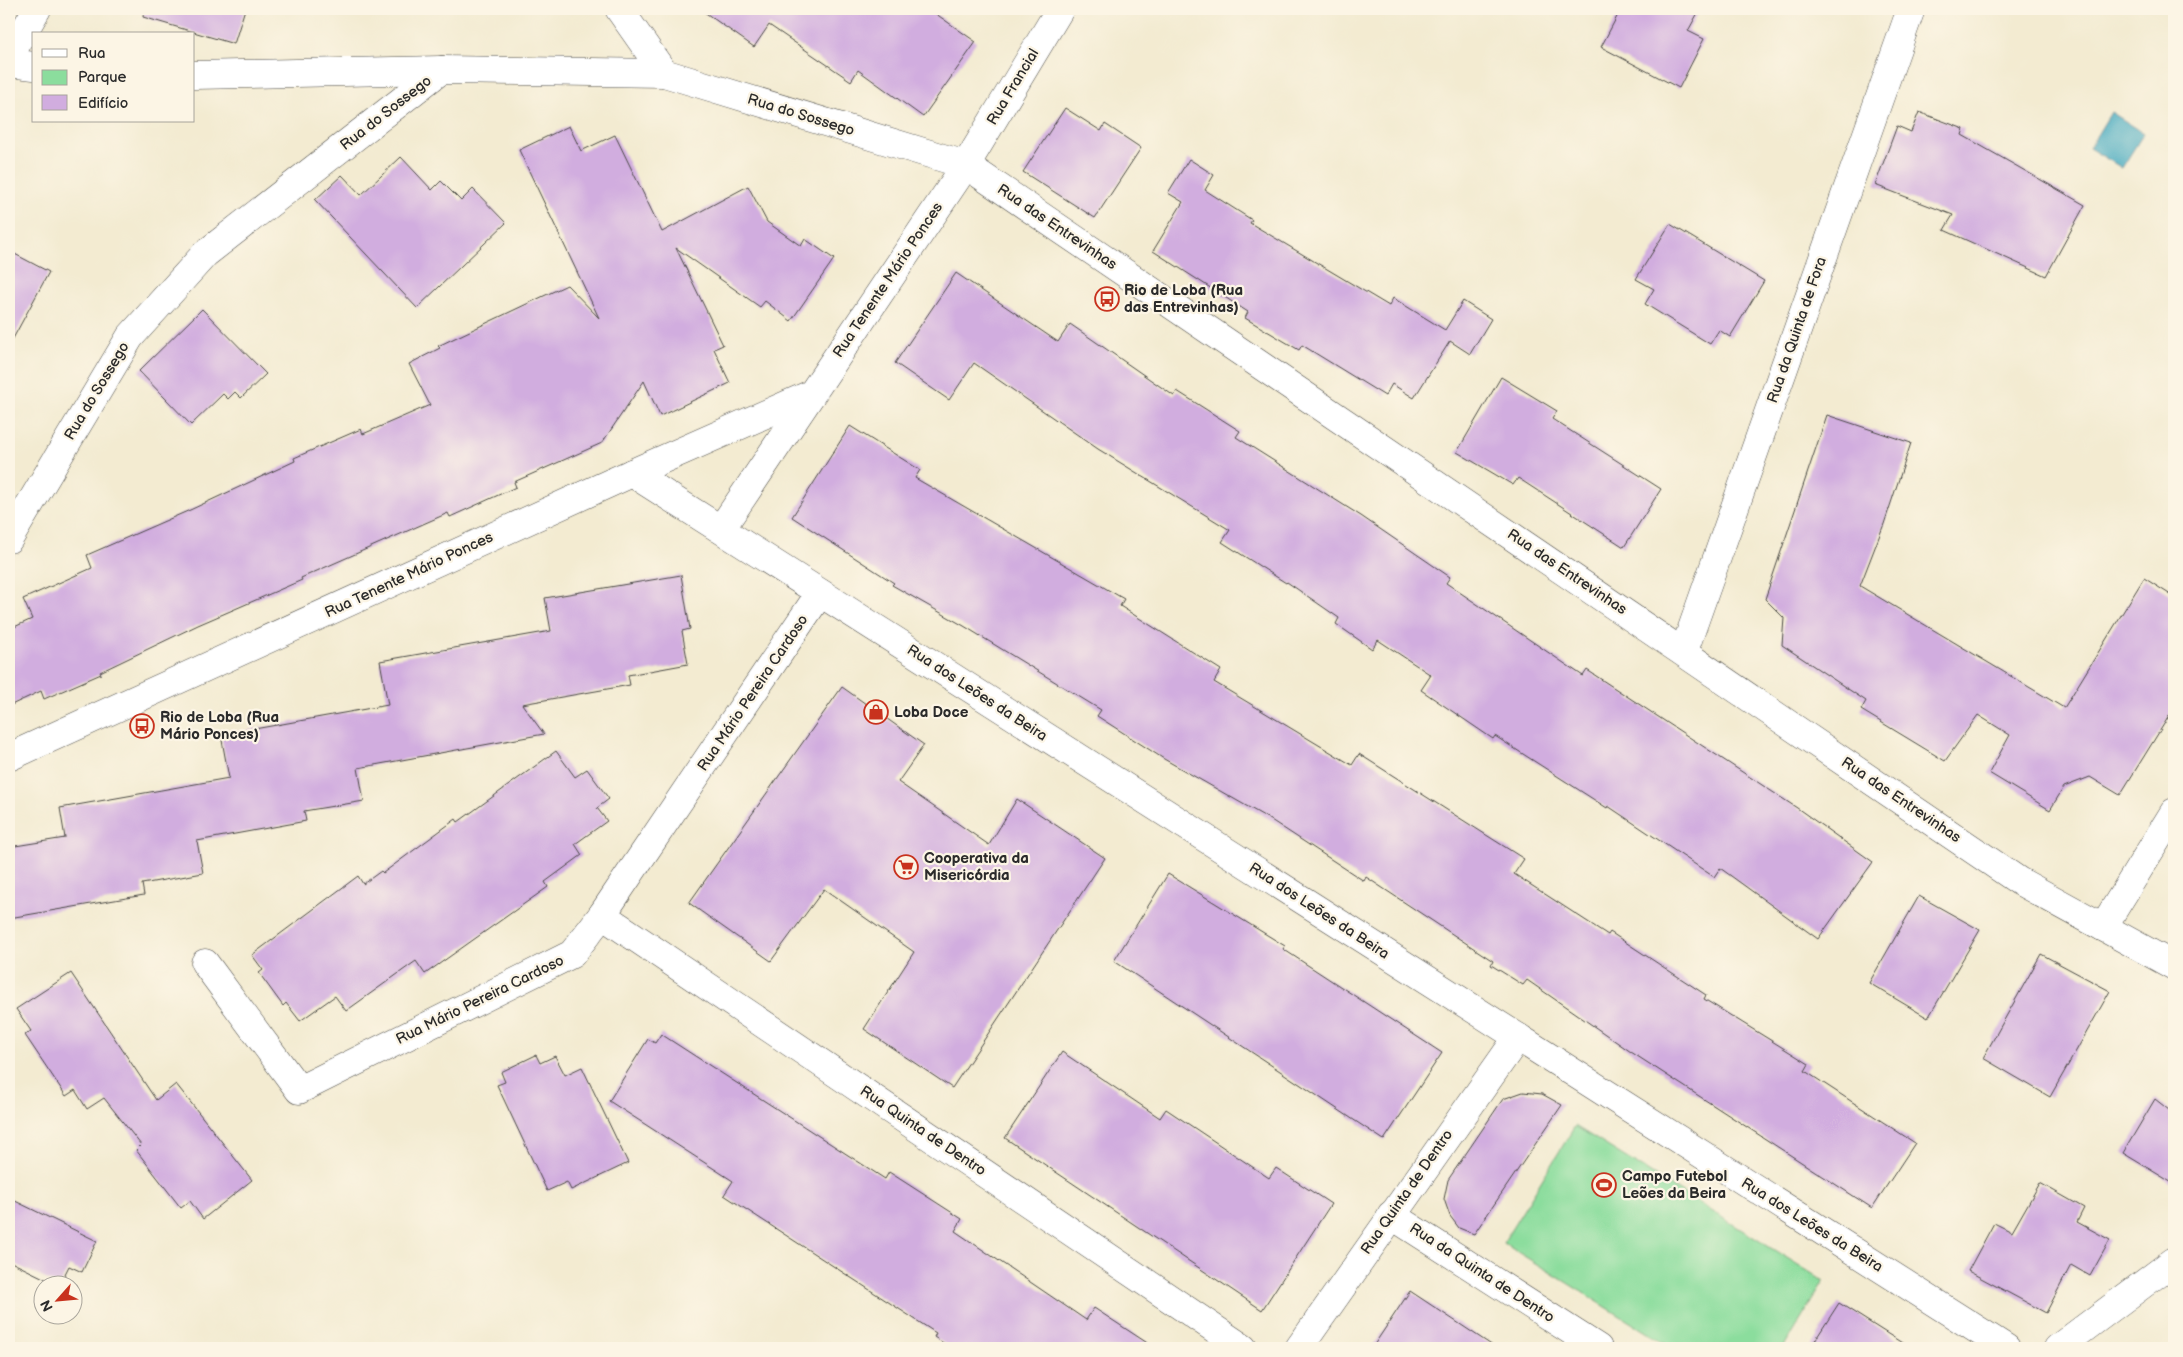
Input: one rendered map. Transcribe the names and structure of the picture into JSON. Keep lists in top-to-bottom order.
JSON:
{
  "streets": {
    "street": [
      "Rua Francial",
      "Rua do Sossego",
      "Rua das Entrevinhas",
      "Rua Tenente Mário Ponces",
      "Rua da Quinta de Fora",
      "Rua Mário Pereira Cardoso",
      "Rua dos Leões da Beira",
      "Rua Quinta de Dentro",
      "Rua da Quinta de Dentro"
    ]
  },
  "crossings": [
    ["Rua Francial", "Rua do Sossego"],
    ["Rua Francial", "Rua das Entrevinhas"],
    ["Rua Francial", "Rua Tenente Mário Ponces"],
    ["Rua do Sossego", "Rua das Entrevinhas"],
    ["Rua do Sossego", "Rua Tenente Mário Ponces"],
    ["Rua das Entrevinhas", "Rua Tenente Mário Ponces"],
    ["Rua das Entrevinhas", "Rua da Quinta de Fora"],
    ["Rua Tenente Mário Ponces", "Rua dos Leões da Beira"],
    ["Rua Mário Pereira Cardoso", "Rua dos Leões da Beira"],
    ["Rua Mário Pereira Cardoso", "Rua Quinta de Dentro"],
    ["Rua dos Leões da Beira", "Rua Quinta de Dentro"],
    ["Rua Quinta de Dentro", "Rua da Quinta de Dentro"]
  ],
  "places": {
    "bus stop": ["Rio de Loba (Rua das Entrevinhas)", "Rio de Loba (Rua Mário Ponces)"],
    "shop": ["Loba Doce"],
    "supermarket": ["Cooperativa da Misericórdia"],
    "sports": ["Campo Futebol Leões da Beira"]
  },
  "legend": ["Rua", "Parque", "Edifício"],
  "north": "bottom left"
}
